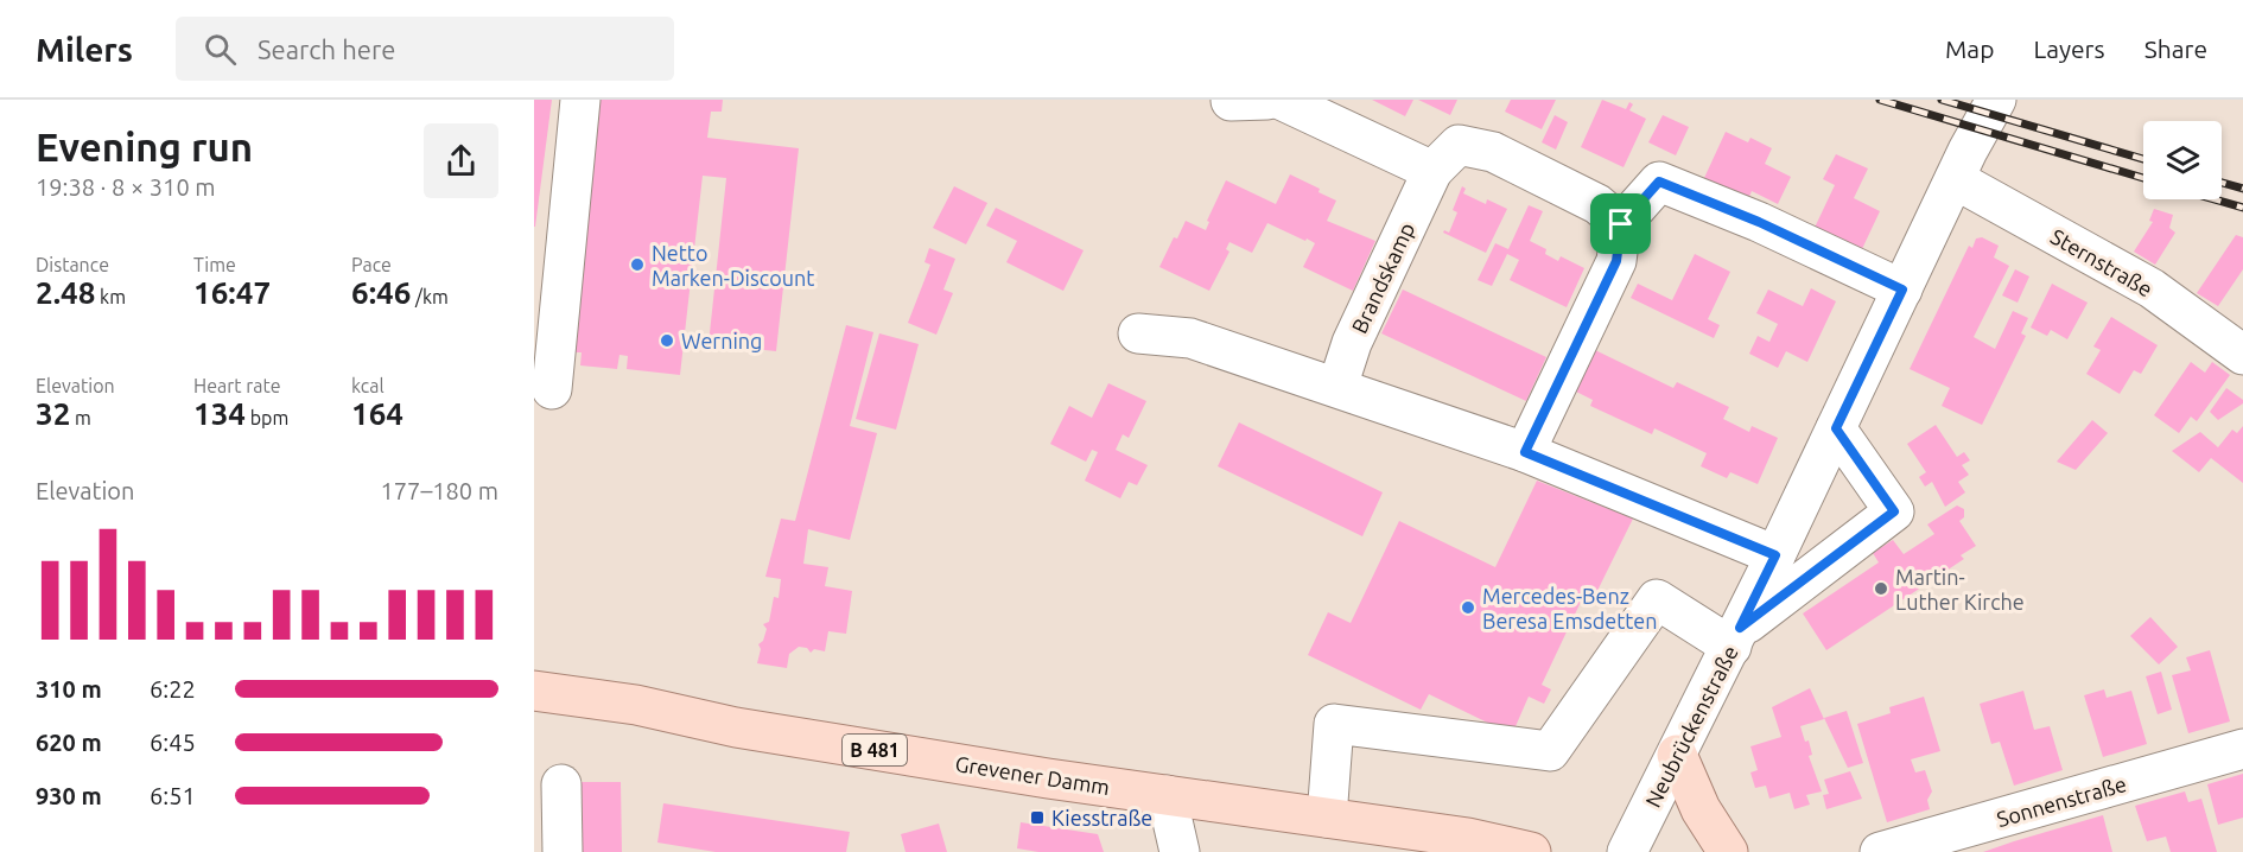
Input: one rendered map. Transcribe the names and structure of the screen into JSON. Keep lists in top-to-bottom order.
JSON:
{
  "streets": {
    "main road": ["B 481", "Grevener Damm"],
    "street": [
      "Sternstraße",
      "Brandskamp",
      "Neubrückenstraße",
      "Sonnenstraße"
    ]
  },
  "crossings": [
    ["Sternstraße", "Neubrückenstraße"]
  ],
  "places": {
    "other": [
      "Netto Marken-Discount",
      "Werning",
      "Martin- Luther Kirche",
      "Mercedes-Benz Beresa Emsdetten"
    ],
    "transit": ["Kiesstraße"]
  },
  "page": {
    "header": "Milers",
    "search": "Search here",
    "nav": ["Map", "Layers", "Share"],
    "heading": ["Evening run", "19:38 · 8 × 310 m"],
    "stats": [
      ["Distance", "2.48 km"],
      ["Time", "16:47"],
      ["Pace", "6:46 /km"],
      ["Elevation", "32 m"],
      ["Heart rate", "134 bpm"],
      ["kcal", "164"]
    ],
    "chart": ["Elevation", "177–180 m"],
    "list": [
      {
        "name": "310 m",
        "note": "6:22"
      },
      {
        "name": "620 m",
        "note": "6:45"
      },
      {
        "name": "930 m",
        "note": "6:51"
      }
    ]
  }
}
